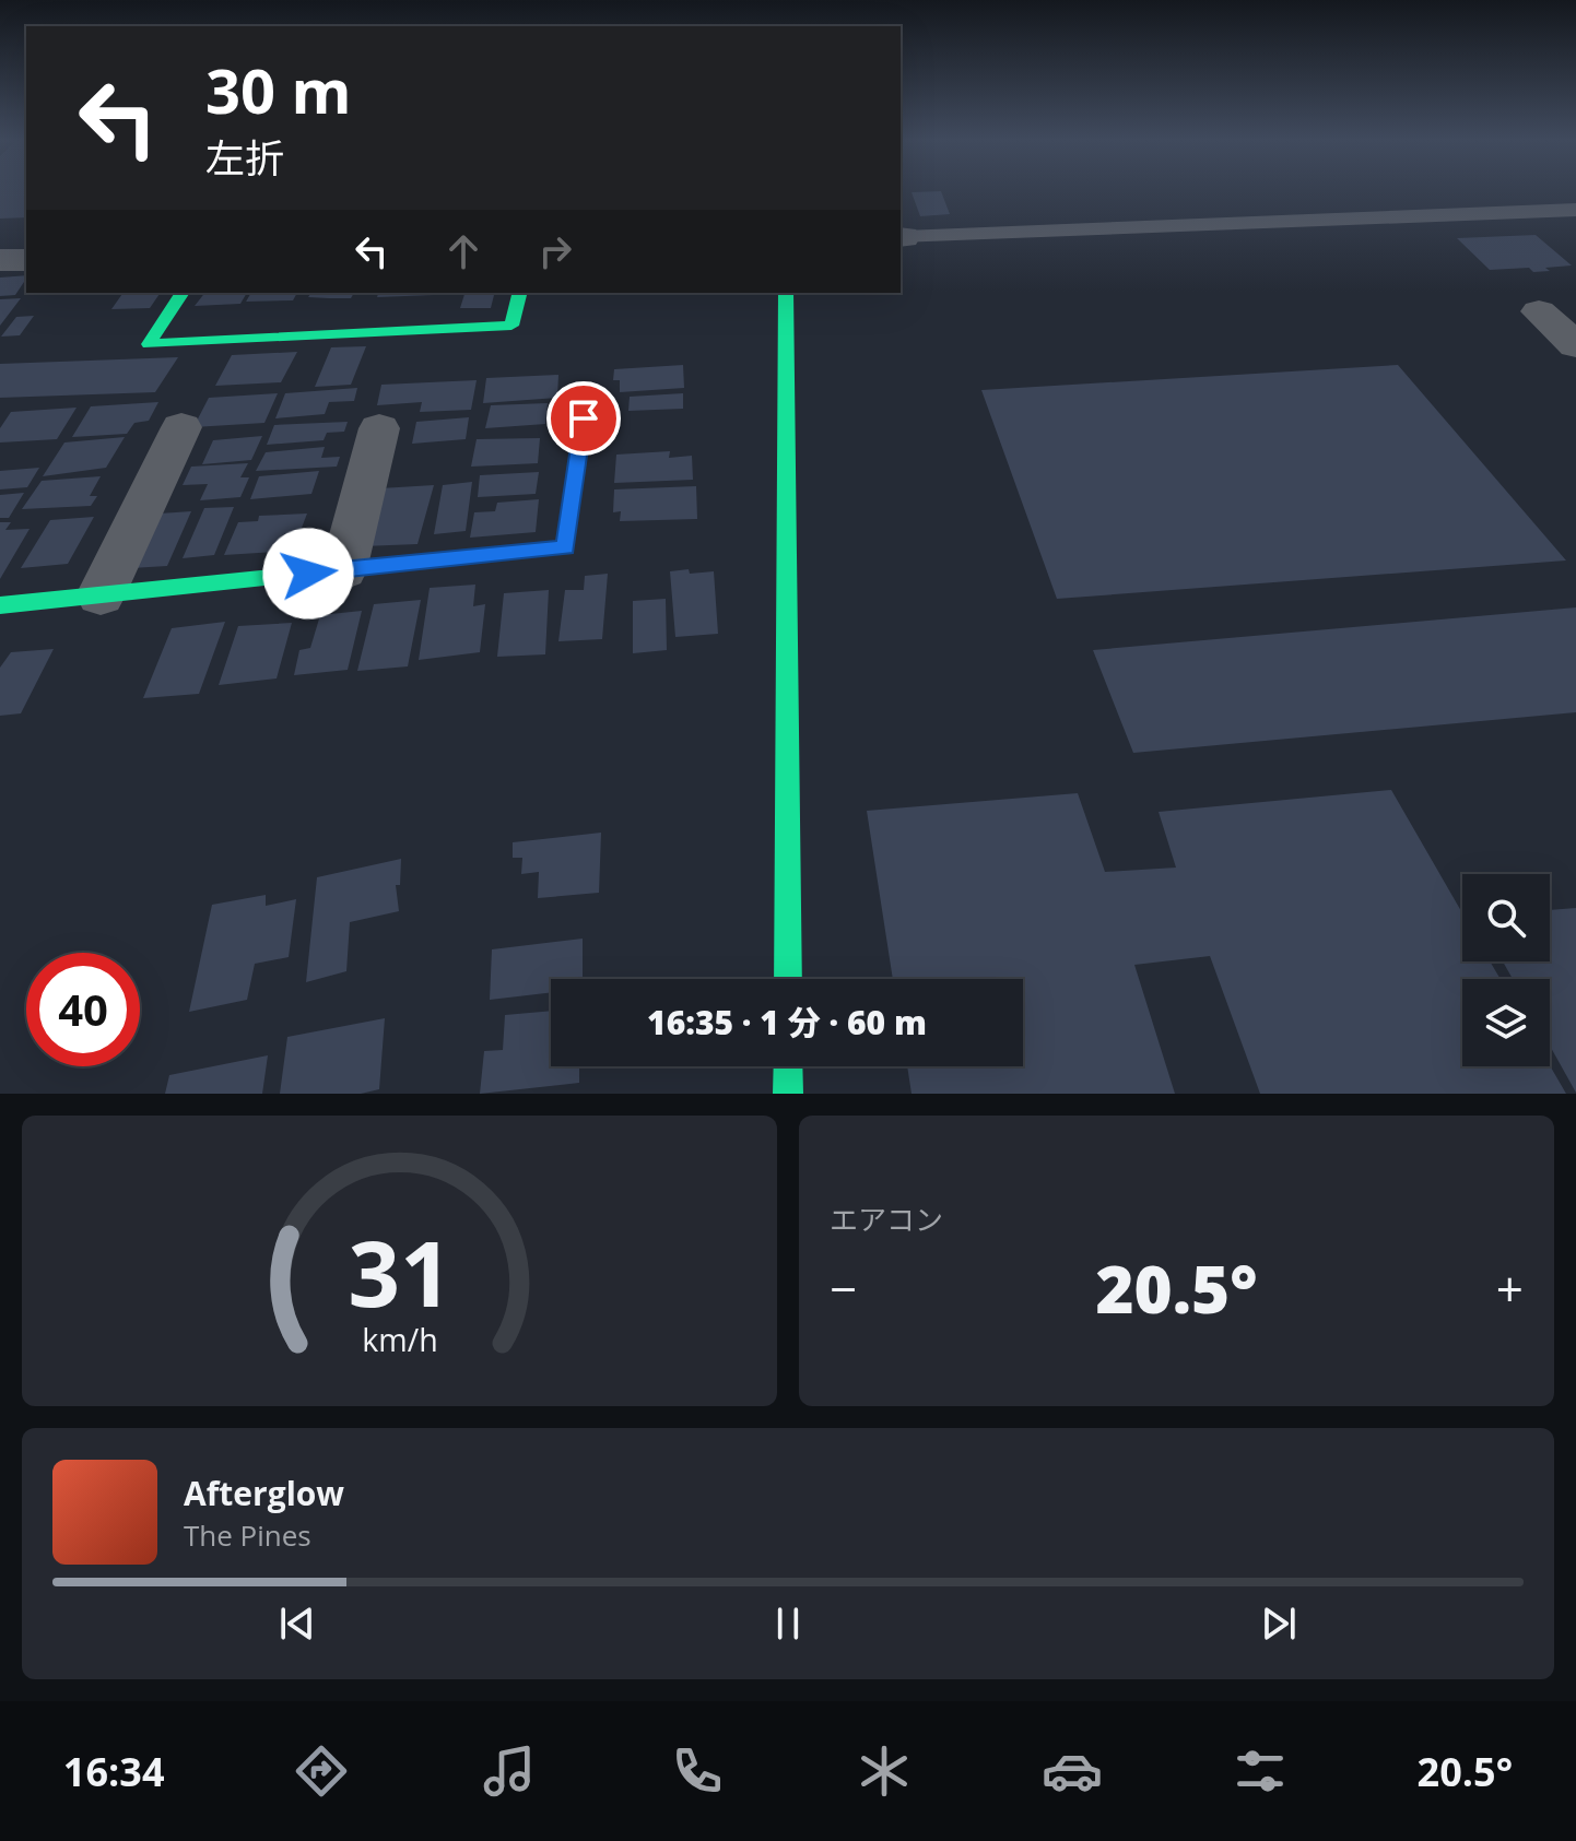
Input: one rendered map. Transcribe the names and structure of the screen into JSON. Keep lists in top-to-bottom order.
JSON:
{
  "page": {
    "turn": ["30 m", "左折"],
    "limit": "40",
    "trip": "16:35 · 1 分 · 60 m",
    "tile": "エアコン",
    "heat": ["−", "20.5°", "+"],
    "song": ["Afterglow", "The Pines"],
    "tabs": ["16:34", "20.5°"],
    "gauge": ["31", "km/h"]
  }
}
